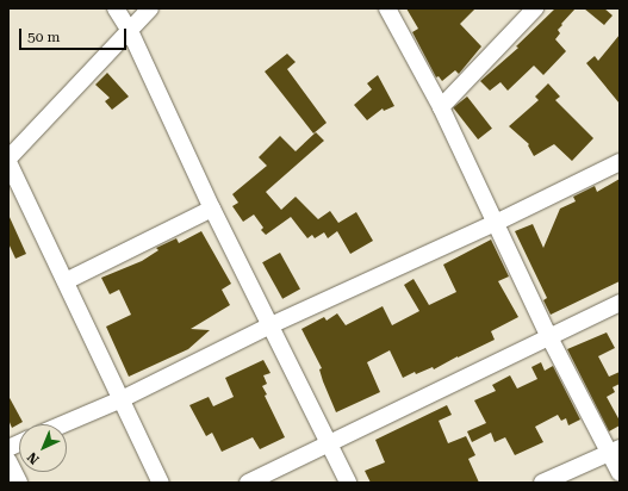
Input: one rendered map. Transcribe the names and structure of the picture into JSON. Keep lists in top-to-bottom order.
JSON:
{
  "scale_bar": "50 m",
  "north": "bottom left"
}
